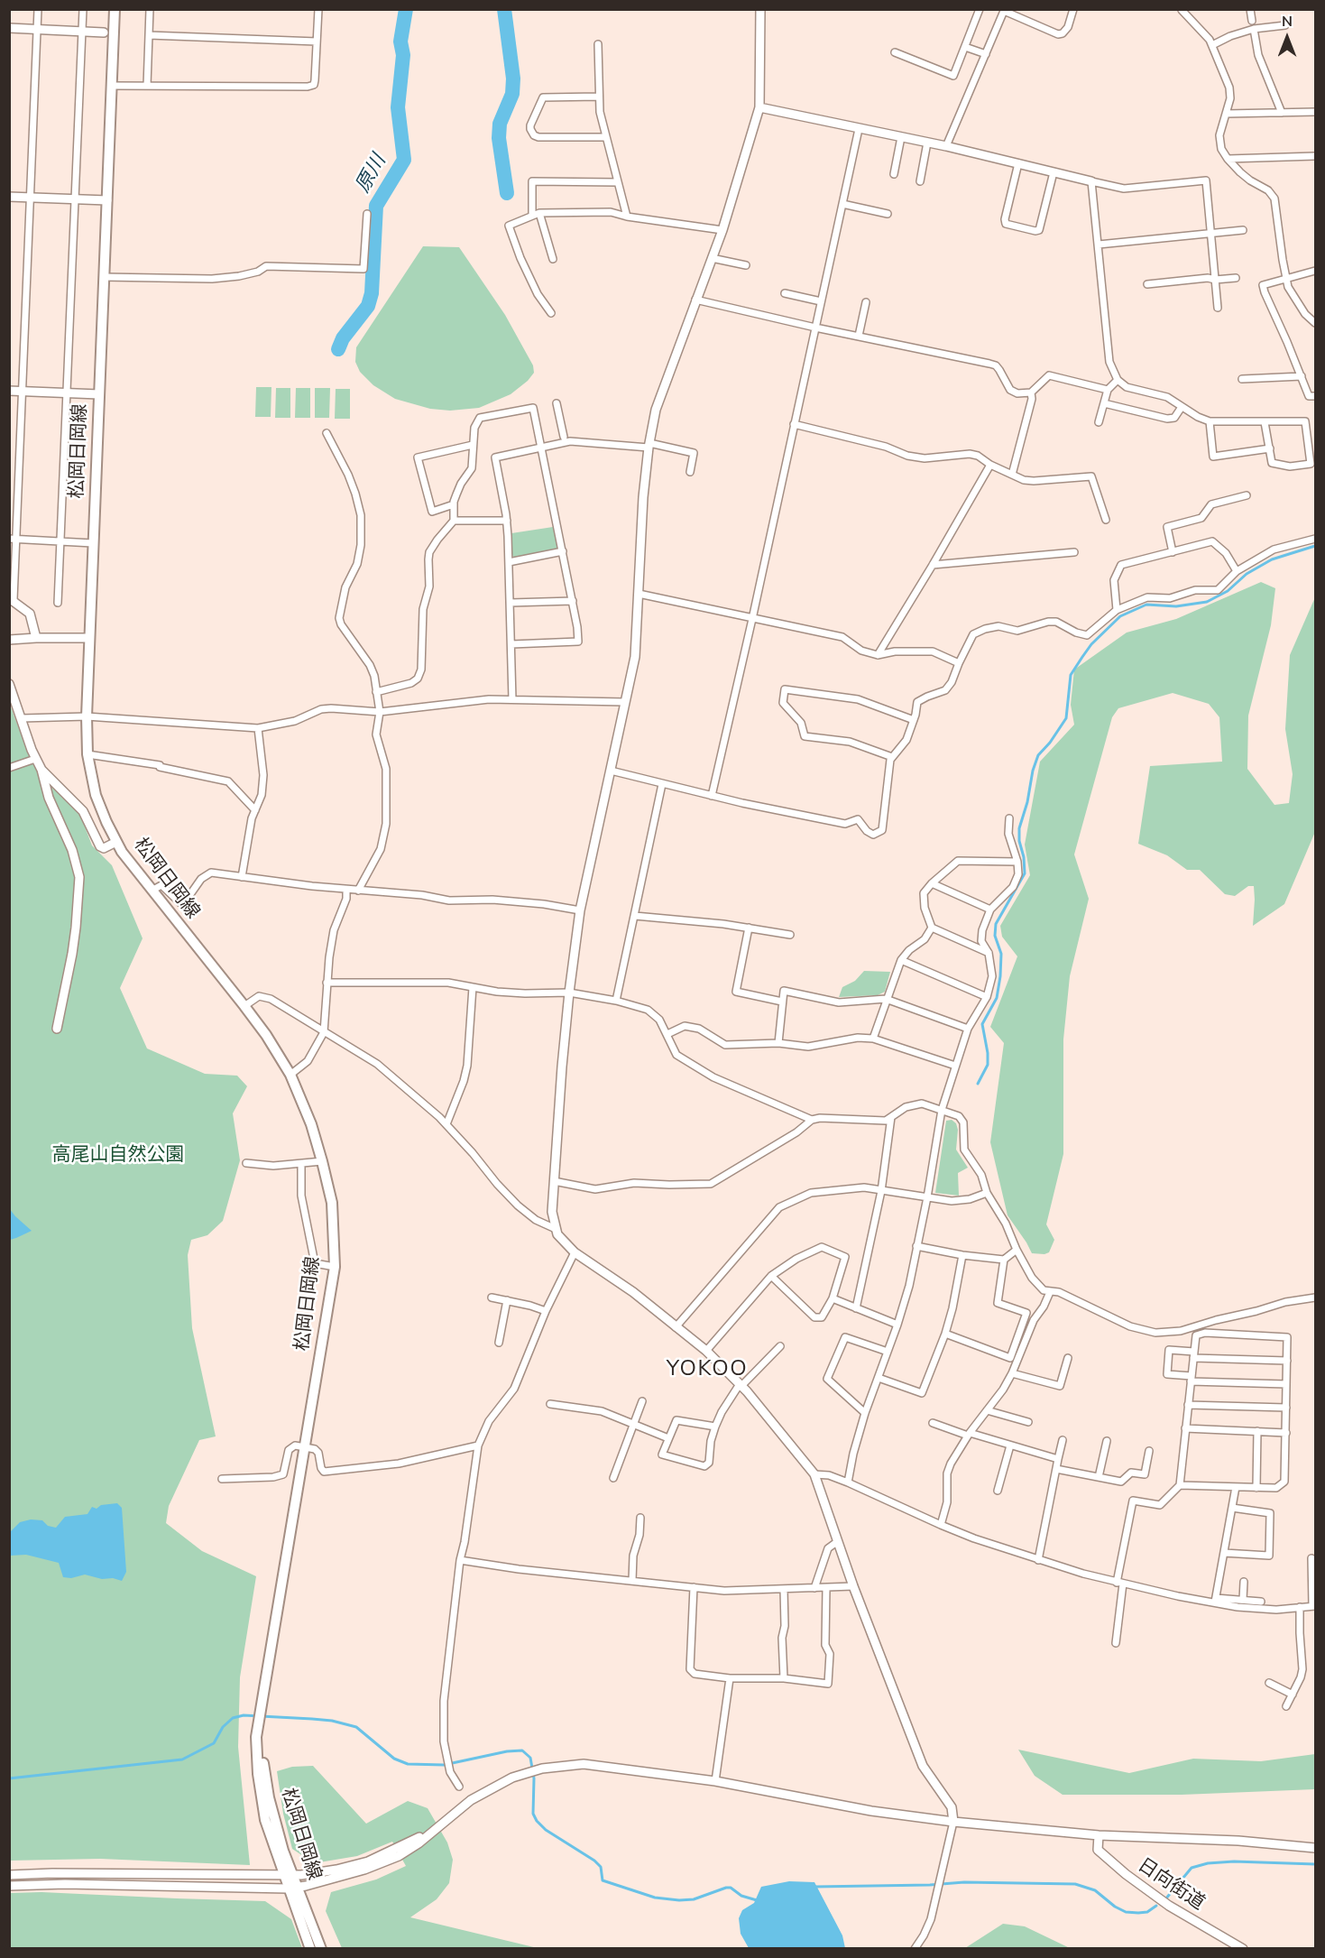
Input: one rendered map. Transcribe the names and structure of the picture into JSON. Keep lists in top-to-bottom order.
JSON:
{
  "streets": {
    "main road": ["松岡日岡線"],
    "street": ["日向街道"]
  },
  "districts": ["YOKOO"],
  "water": ["原川"],
  "parks": ["高尾山自然公園"],
  "north": "top"
}
